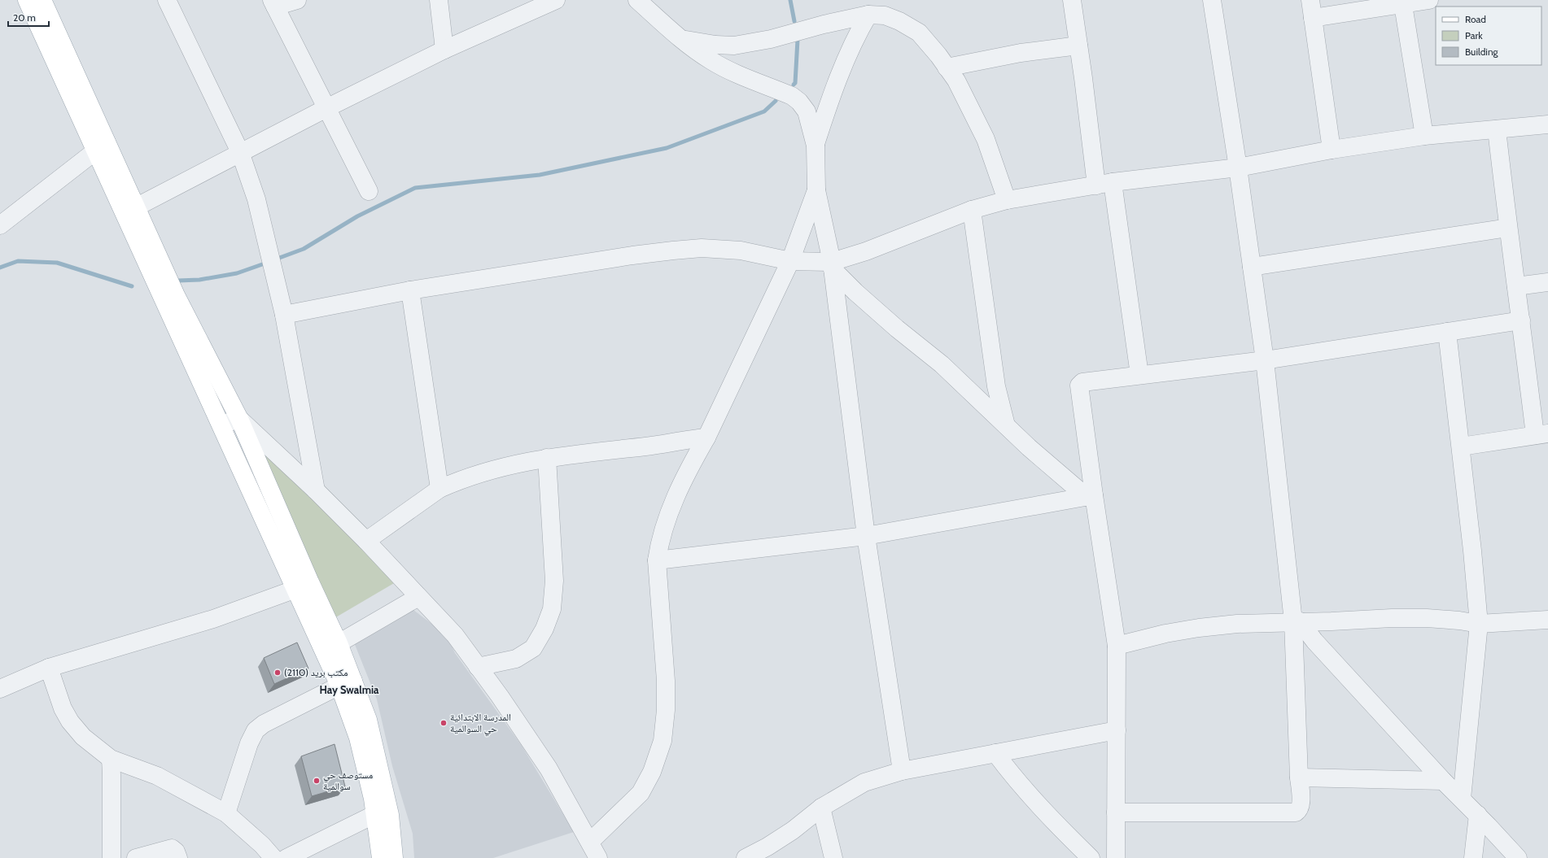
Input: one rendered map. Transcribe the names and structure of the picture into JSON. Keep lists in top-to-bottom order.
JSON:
{
  "districts": ["Hay Swalmia"],
  "places": ["مكتب بريد (2110)", "المدرسة الابتدائية حي السوالمية", "مستوصف حي سوالمية"],
  "legend": ["Road", "Park", "Building"],
  "scale_bar": "20 m"
}
